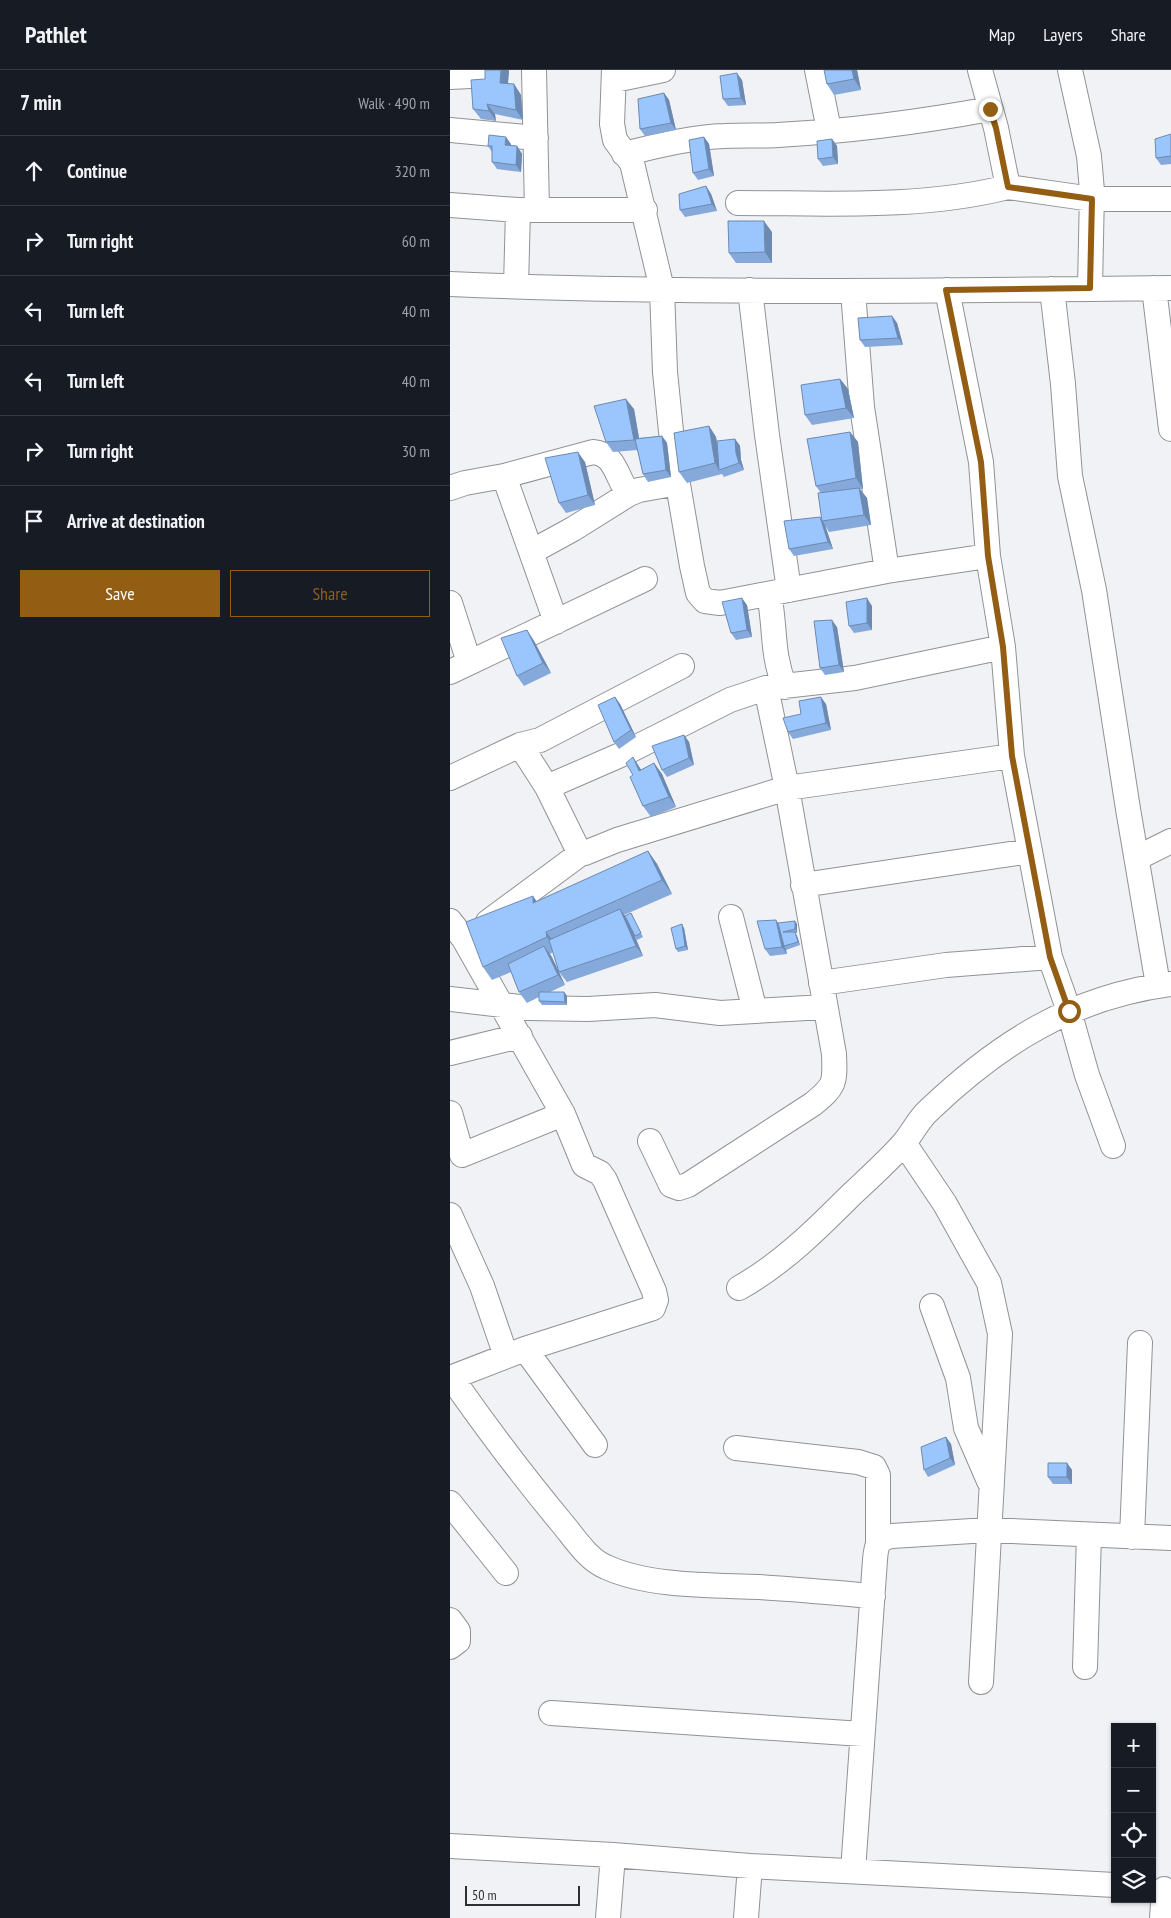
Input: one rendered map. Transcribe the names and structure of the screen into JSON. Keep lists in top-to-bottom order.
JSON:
{
  "scale_bar": "50 m",
  "page": {
    "header": "Pathlet",
    "nav": ["Map", "Layers", "Share"],
    "heading": ["7 min", "Walk · 490 m"],
    "list": [
      ["Continue", "320 m"],
      ["Turn right", "60 m"],
      ["Turn left", "40 m"],
      ["Turn left", "40 m"],
      ["Turn right", "30 m"],
      "Arrive at destination"
    ],
    "buttons": ["Save", "Share"],
    "map_buttons": ["+", "−"],
    "scale": "50 m"
  }
}
